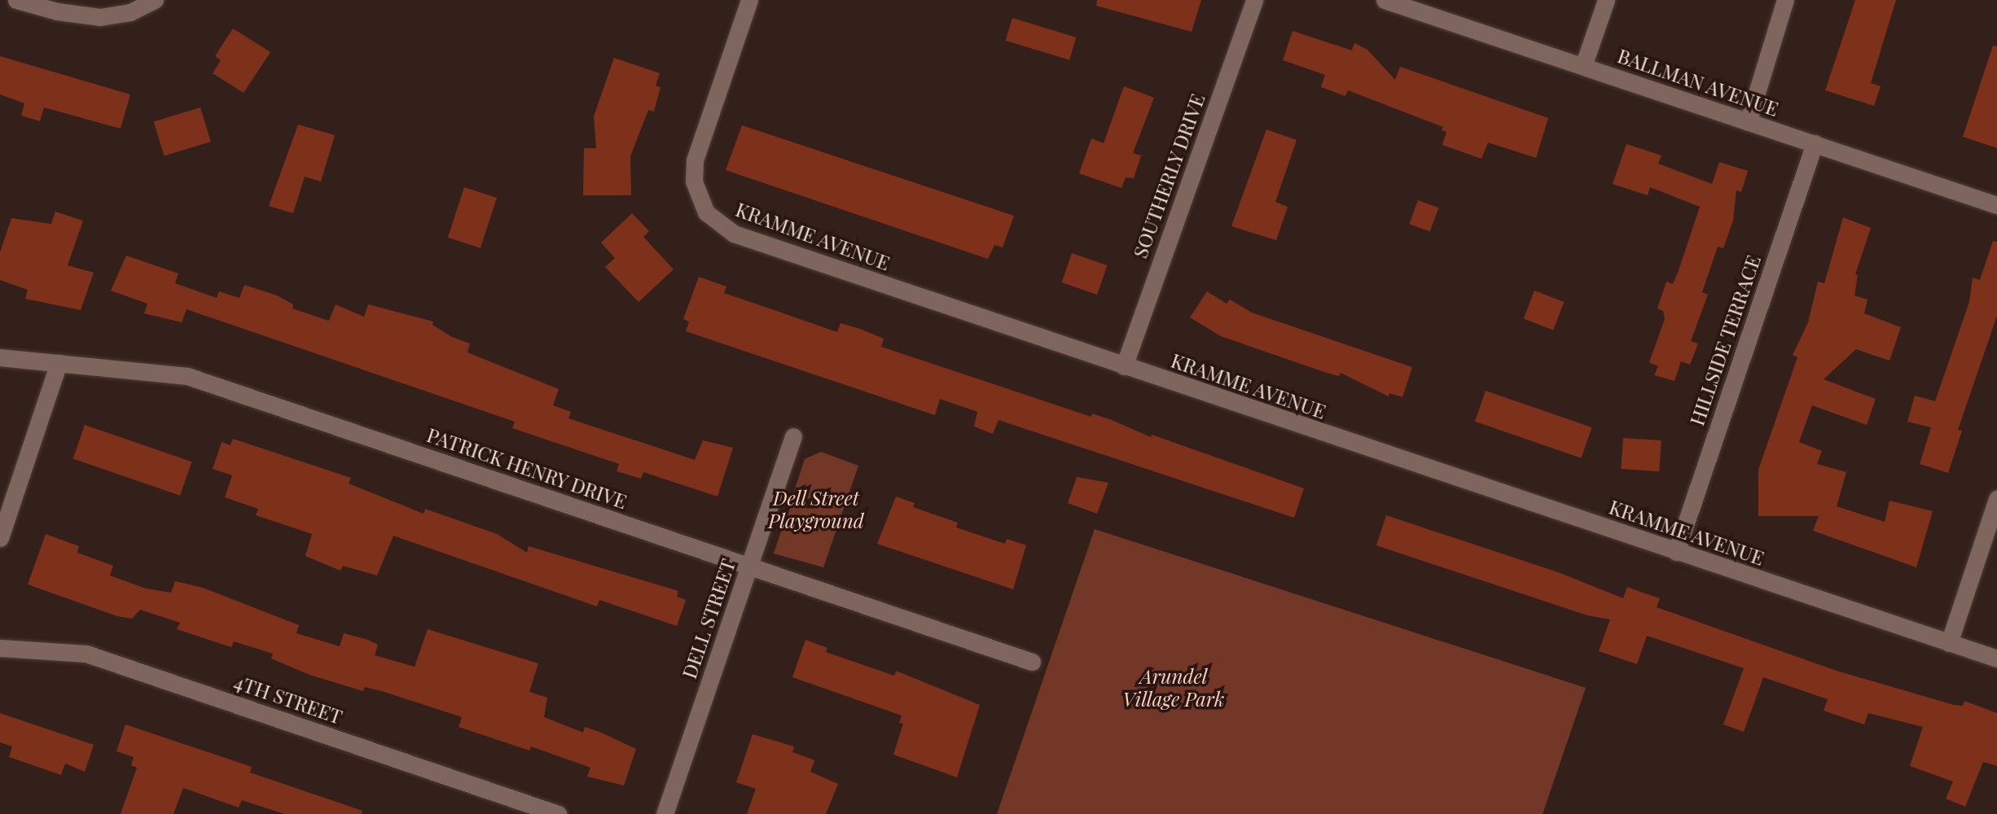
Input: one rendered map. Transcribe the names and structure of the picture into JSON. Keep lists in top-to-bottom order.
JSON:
{
  "streets": {
    "street": [
      "BALLMAN AVENUE",
      "SOUTHERLY DRIVE",
      "KRAMME AVENUE",
      "HILLSIDE TERRACE",
      "PATRICK HENRY DRIVE",
      "DELL STREET",
      "4TH STREET"
    ]
  },
  "crossings": [
    ["BALLMAN AVENUE", "HILLSIDE TERRACE"],
    ["SOUTHERLY DRIVE", "KRAMME AVENUE"],
    ["KRAMME AVENUE", "HILLSIDE TERRACE"],
    ["PATRICK HENRY DRIVE", "DELL STREET"]
  ],
  "parks": ["Dell Street Playground", "Arundel Village Park"]
}
